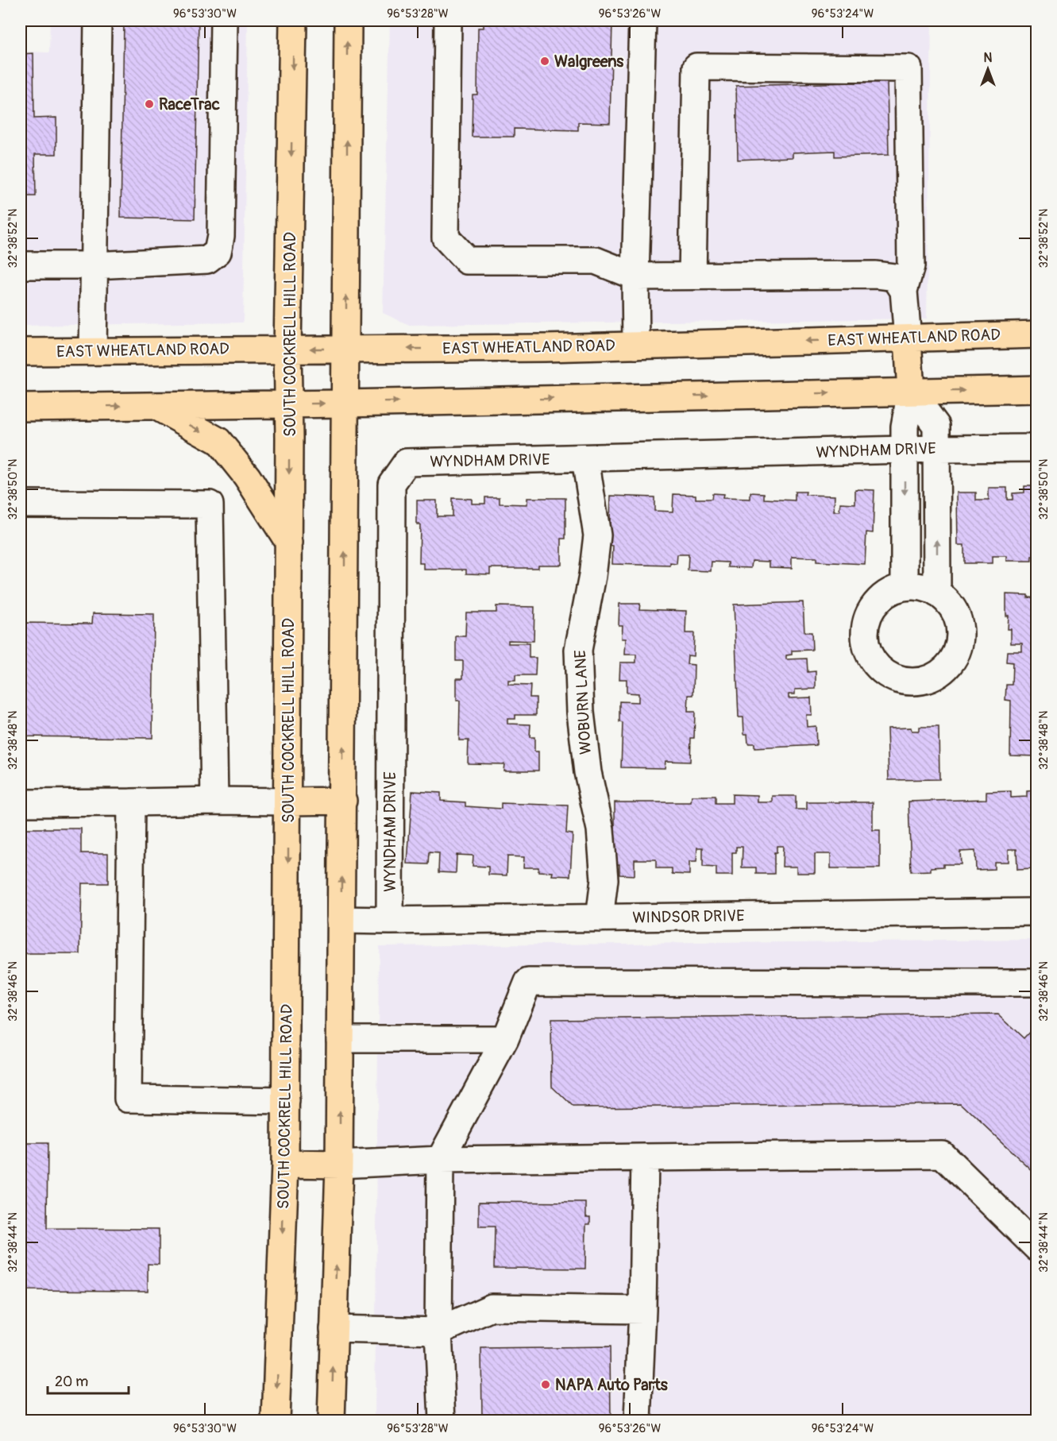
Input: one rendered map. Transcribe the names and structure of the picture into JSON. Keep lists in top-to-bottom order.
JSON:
{
  "streets": {
    "main road": ["SOUTH COCKRELL HILL ROAD", "EAST WHEATLAND ROAD"],
    "lane": ["WYNDHAM DRIVE", "WOBURN LANE", "WINDSOR DRIVE"]
  },
  "crossings": [
    ["SOUTH COCKRELL HILL ROAD", "EAST WHEATLAND ROAD"],
    ["WYNDHAM DRIVE", "WOBURN LANE"],
    ["WYNDHAM DRIVE", "WINDSOR DRIVE"],
    ["WOBURN LANE", "WINDSOR DRIVE"]
  ],
  "places": ["Walgreens", "RaceTrac", "NAPA Auto Parts"],
  "scale_bar": "20 m",
  "north": "top",
  "coordinates": [
    "96°53'30\"W",
    "96°53'28\"W",
    "96°53'26\"W",
    "96°53'24\"W",
    "32°38'52\"N",
    "32°38'50\"N",
    "32°38'48\"N",
    "32°38'46\"N",
    "32°38'44\"N"
  ]
}
